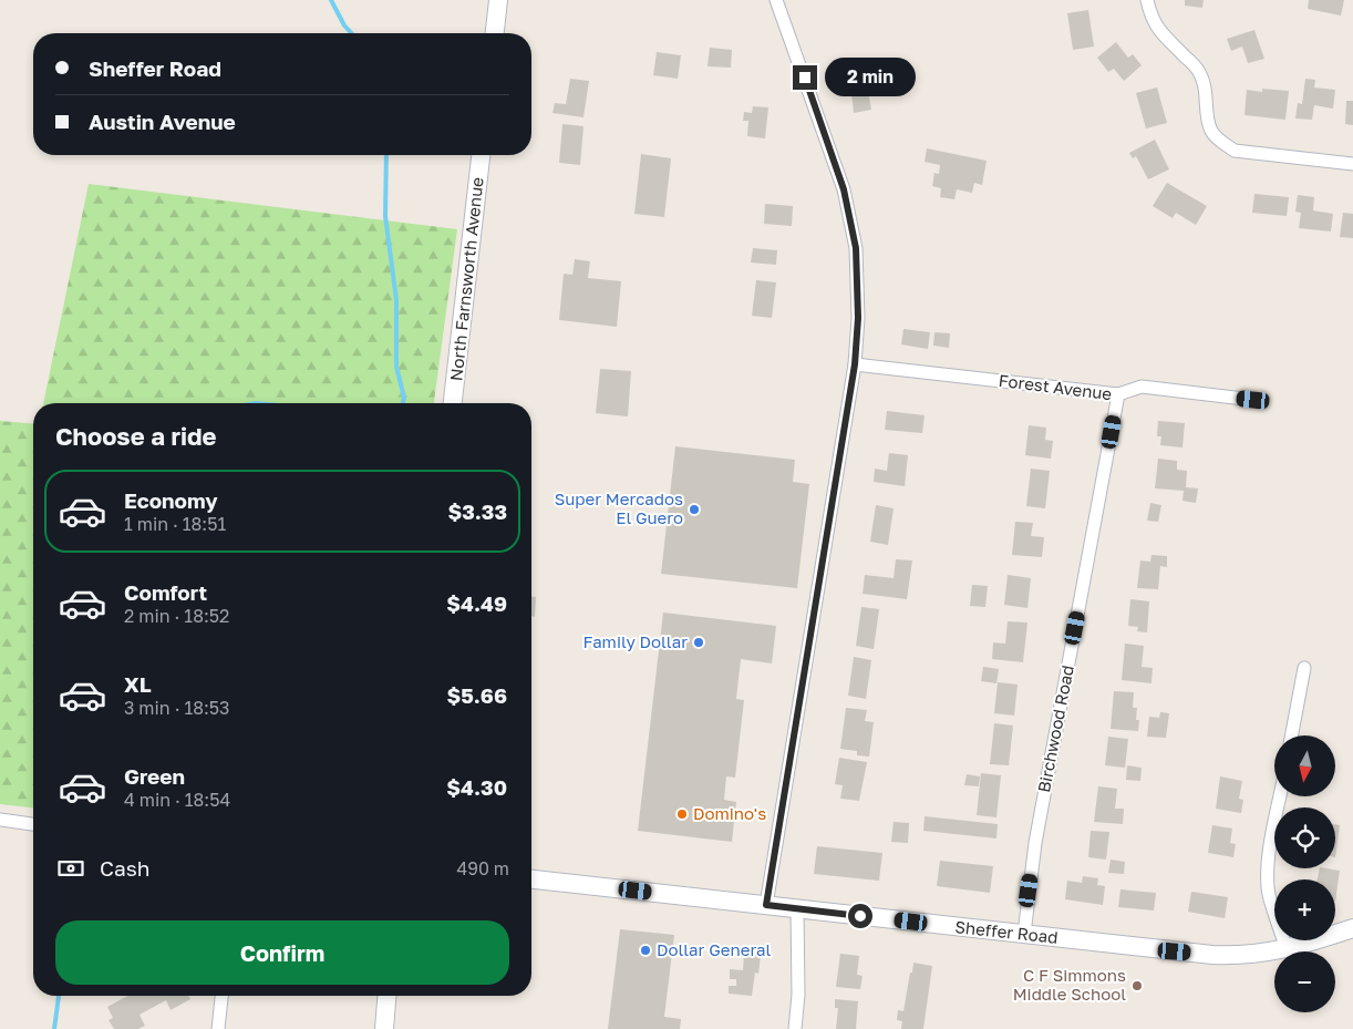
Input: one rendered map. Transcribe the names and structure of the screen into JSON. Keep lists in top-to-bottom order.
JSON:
{
  "streets": {
    "street": [
      "North Farnsworth Avenue",
      "Forest Avenue",
      "Birchwood Road",
      "Sheffer Road"
    ]
  },
  "crossings": [
    ["Forest Avenue", "Birchwood Road"],
    ["Birchwood Road", "Sheffer Road"]
  ],
  "places": [
    "Super Mercados El Guero",
    "Family Dollar",
    "Domino's",
    "Dollar General",
    "C F Simmons Middle School"
  ],
  "north": "bottom",
  "page": {
    "banner": ["Sheffer Road", "Austin Avenue"],
    "bubble": "2 min",
    "heading": "Choose a ride",
    "list": [
      {
        "name": "Economy",
        "note": "1 min · 18:51",
        "value": "$3.33"
      },
      {
        "name": "Comfort",
        "note": "2 min · 18:52",
        "value": "$4.49"
      },
      {
        "name": "XL",
        "note": "3 min · 18:53",
        "value": "$5.66"
      },
      {
        "name": "Green",
        "note": "4 min · 18:54",
        "value": "$4.30"
      }
    ],
    "map_buttons": ["+", "−"],
    "pay": ["Cash", "490 m"],
    "buttons": "Confirm"
  }
}
